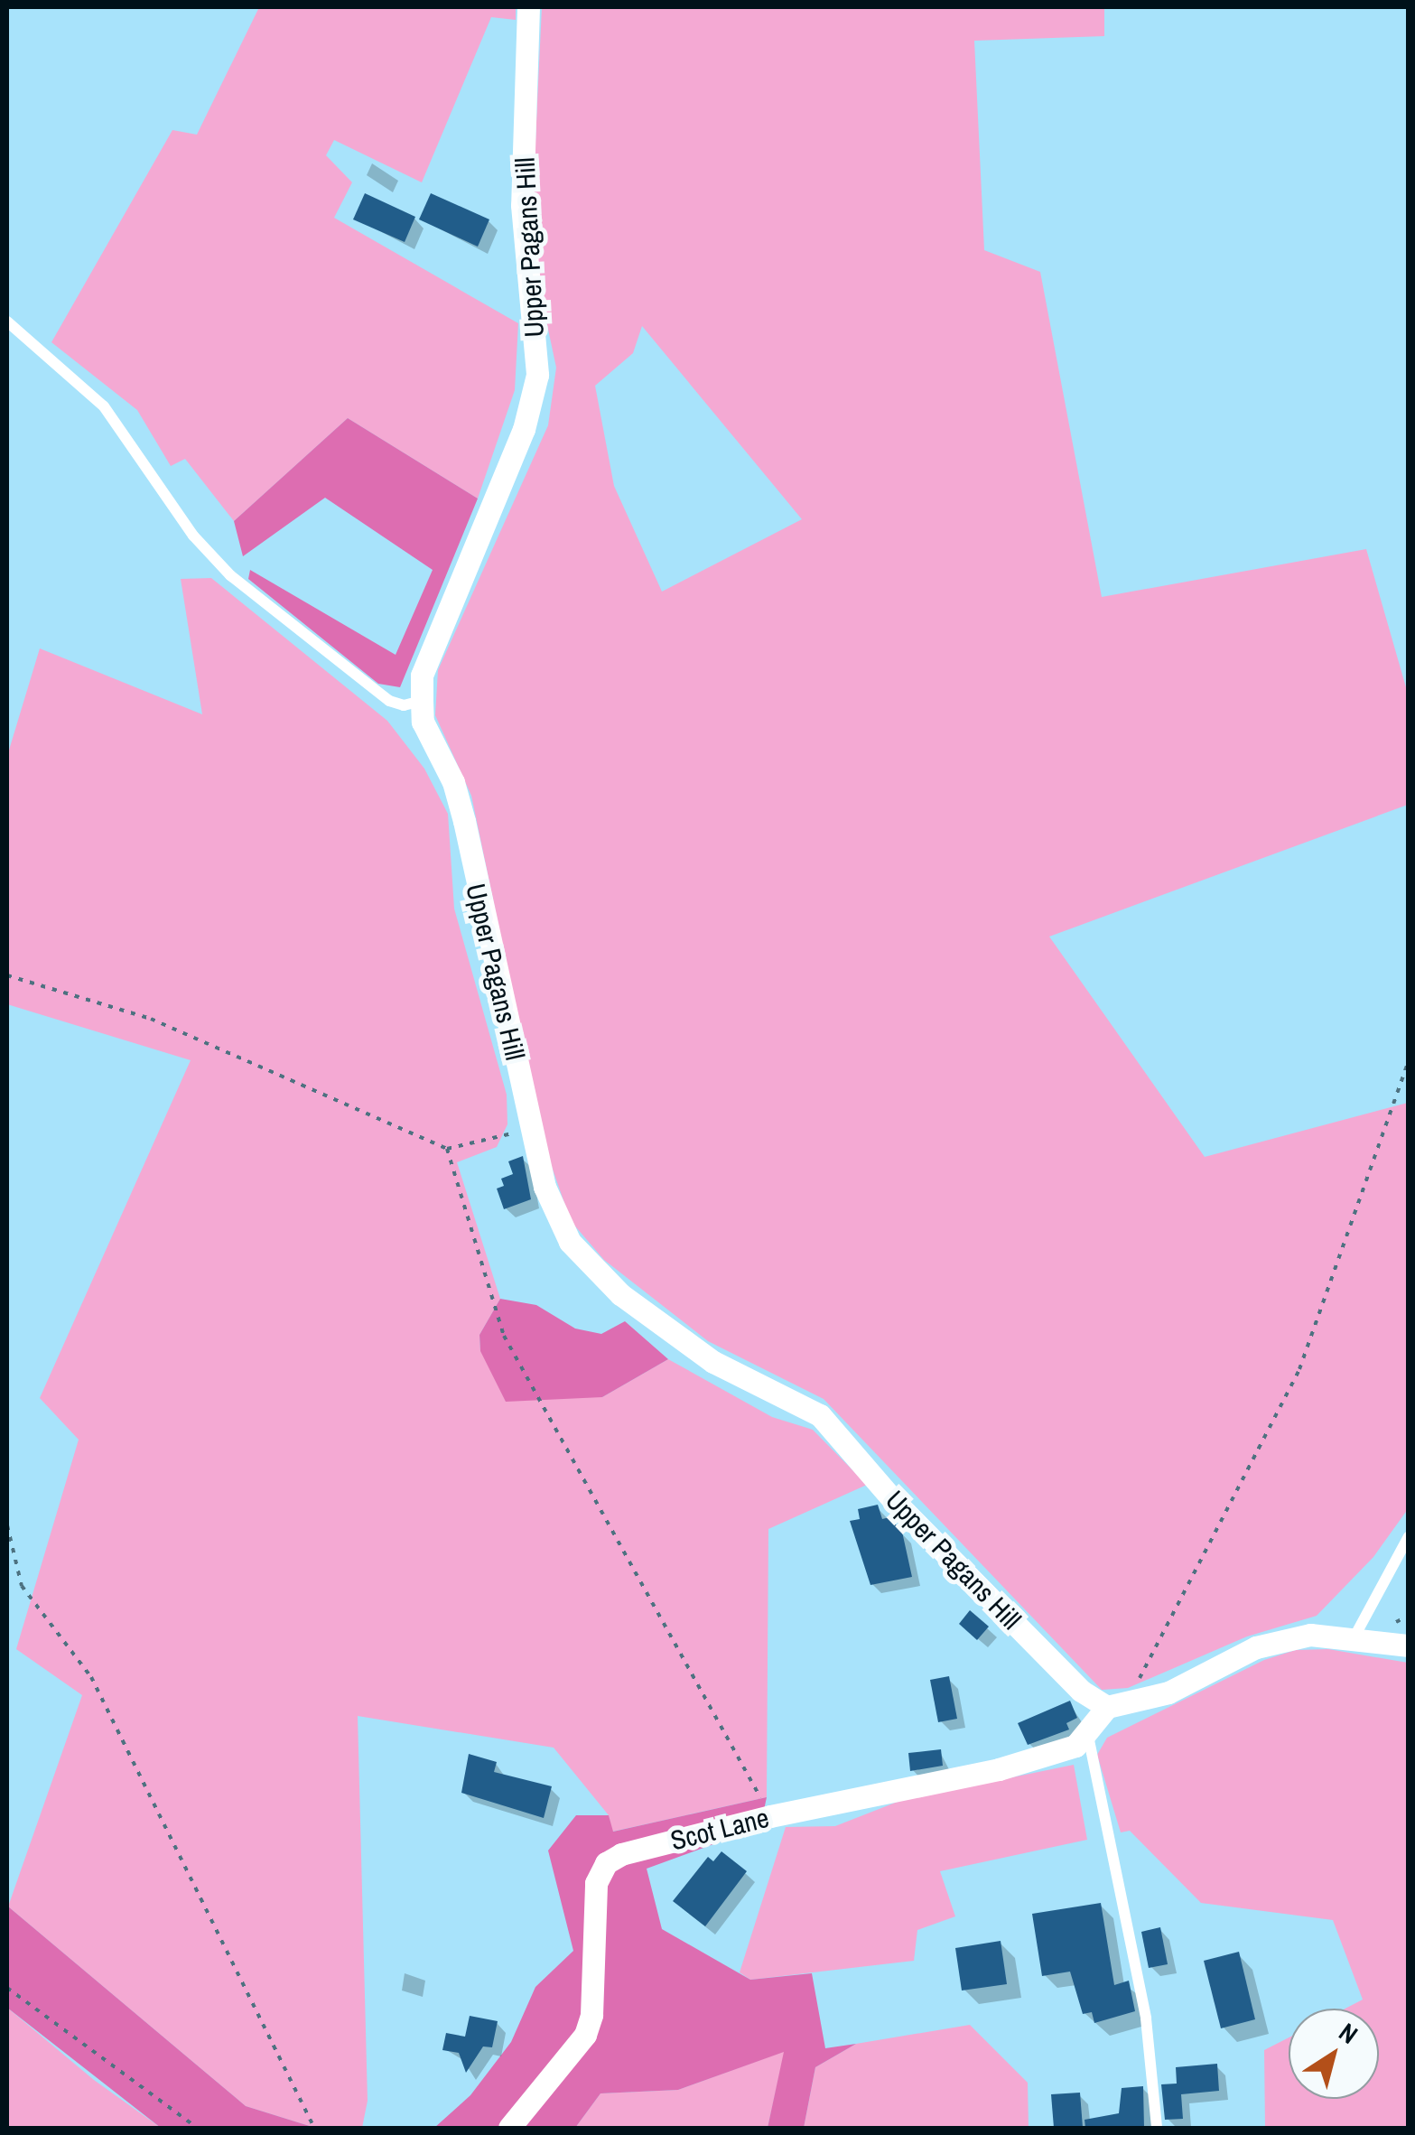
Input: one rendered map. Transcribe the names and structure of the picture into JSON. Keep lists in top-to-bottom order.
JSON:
{
  "streets": {
    "street": ["Upper Pagans Hill", "Scot Lane"]
  },
  "north": "top right"
}
